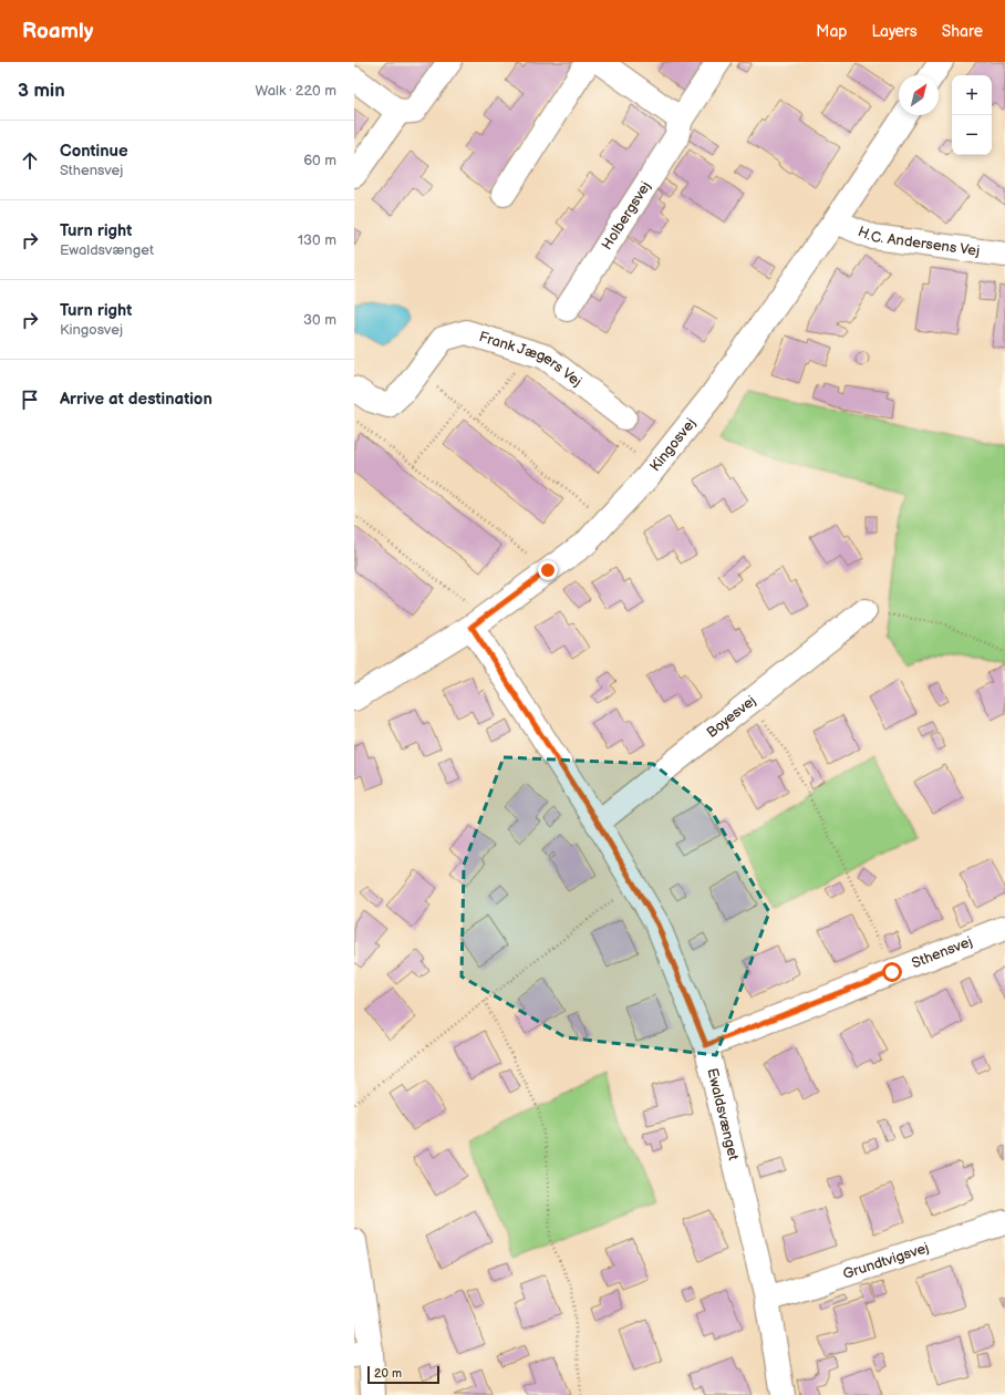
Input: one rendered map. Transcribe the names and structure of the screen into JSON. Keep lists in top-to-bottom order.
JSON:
{
  "streets": {
    "street": [
      "Holbergsvej",
      "H.C. Andersens Vej",
      "Frank Jægers Vej",
      "Kingosvej",
      "Boyesvej",
      "Sthensvej",
      "Ewaldsvænget",
      "Grundtvigsvej"
    ]
  },
  "crossings": [
    ["H.C. Andersens Vej", "Kingosvej"],
    ["Kingosvej", "Ewaldsvænget"],
    ["Boyesvej", "Ewaldsvænget"],
    ["Sthensvej", "Ewaldsvænget"],
    ["Ewaldsvænget", "Grundtvigsvej"]
  ],
  "scale_bar": "20 m",
  "north": "top right",
  "page": {
    "header": "Roamly",
    "nav": ["Map", "Layers", "Share"],
    "heading": ["3 min", "Walk · 220 m"],
    "map_buttons": ["+", "−"],
    "list": [
      ["Continue", "Sthensvej", "60 m"],
      ["Turn right", "Ewaldsvænget", "130 m"],
      ["Turn right", "Kingosvej", "30 m"],
      "Arrive at destination"
    ],
    "scale": "20 m"
  }
}
